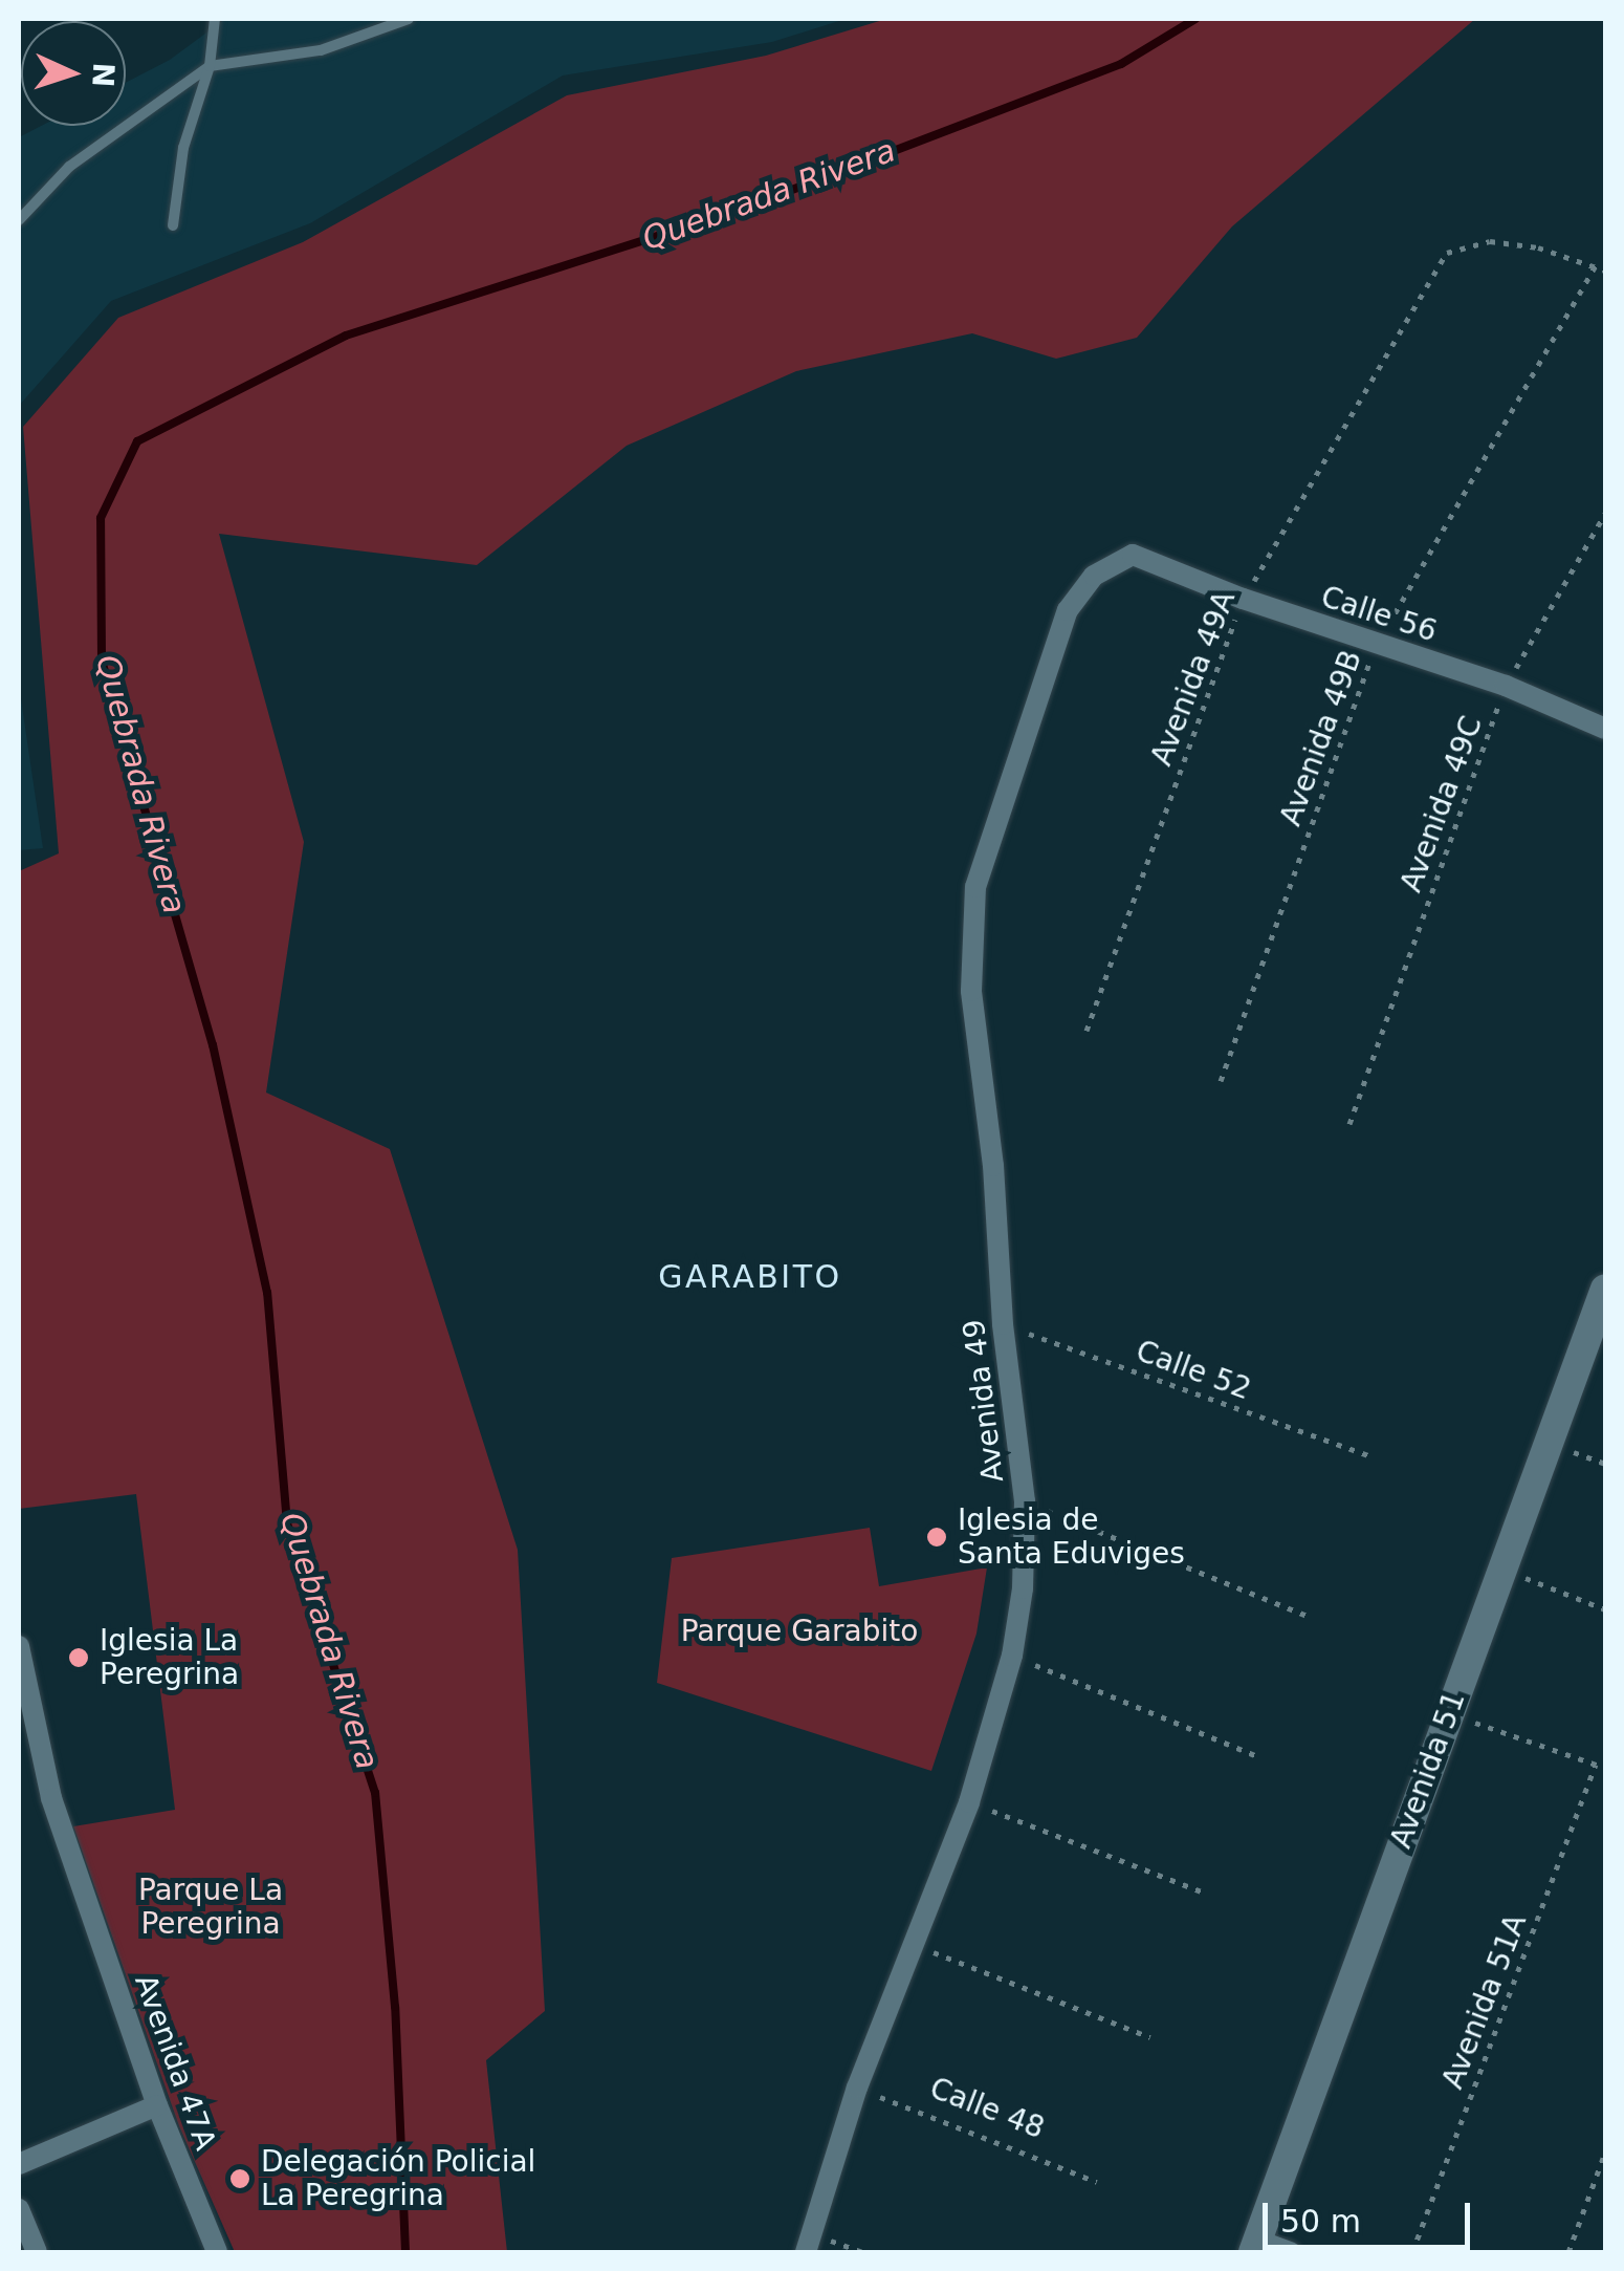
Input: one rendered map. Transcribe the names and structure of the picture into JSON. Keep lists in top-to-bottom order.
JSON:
{
  "streets": {
    "street": [
      "Calle 56",
      "Avenida 49",
      "Avenida 51",
      "Avenida 47A"
    ],
    "path": [
      "Avenida 49A",
      "Avenida 49B",
      "Avenida 49C",
      "Calle 52",
      "Avenida 51A",
      "Calle 48"
    ]
  },
  "crossings": [
    ["Calle 56", "Avenida 49A"],
    ["Calle 56", "Avenida 49B"],
    ["Calle 56", "Avenida 49C"],
    ["Calle 56", "Avenida 49"],
    ["Avenida 49A", "Avenida 49B"],
    ["Calle 52", "Avenida 49"],
    ["Avenida 49", "Calle 48"]
  ],
  "districts": ["GARABITO"],
  "water": ["Quebrada Rivera"],
  "parks": ["Parque Garabito", "Parque La Peregrina"],
  "places": ["Iglesia de Santa Eduviges", "Iglesia La Peregrina", "Delegación Policial La Peregrina"],
  "scale_bar": "50 m",
  "north": "right"
}
